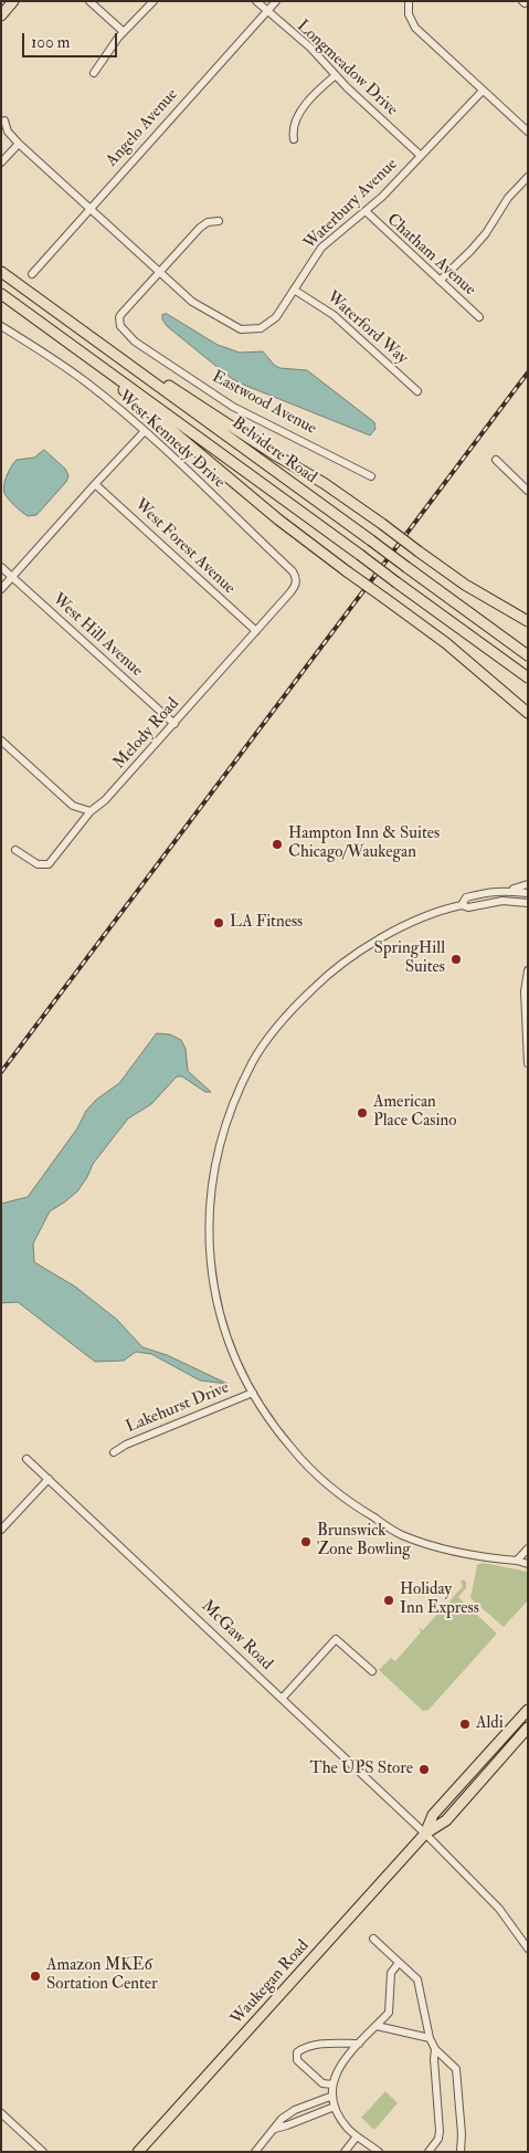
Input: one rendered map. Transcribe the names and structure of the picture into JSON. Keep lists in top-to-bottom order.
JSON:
{
  "streets": {
    "main road": ["Belvidere Road", "Waukegan Road"],
    "street": [
      "Longmeadow Drive",
      "Angelo Avenue",
      "Waterbury Avenue",
      "Chatham Avenue",
      "Waterford Way",
      "Eastwood Avenue",
      "West Kennedy Drive",
      "West Forest Avenue",
      "West Hill Avenue",
      "Melody Road",
      "Lakehurst Drive",
      "McGaw Road"
    ]
  },
  "crossings": [
    ["Longmeadow Drive", "Angelo Avenue"],
    ["Longmeadow Drive", "Waterbury Avenue"],
    ["Waterbury Avenue", "Chatham Avenue"],
    ["Waterbury Avenue", "Waterford Way"],
    ["Waterbury Avenue", "Eastwood Avenue"],
    ["West Kennedy Drive", "Melody Road"],
    ["West Forest Avenue", "Melody Road"],
    ["West Hill Avenue", "Melody Road"],
    ["McGaw Road", "Waukegan Road"]
  ],
  "places": [
    "Hampton Inn & Suites Chicago/Waukegan",
    "LA Fitness",
    "SpringHill Suites",
    "American Place Casino",
    "Brunswick Zone Bowling",
    "Holiday Inn Express",
    "Aldi",
    "The UPS Store",
    "Amazon MKE6 Sortation Center"
  ],
  "scale_bar": "100 m"
}
